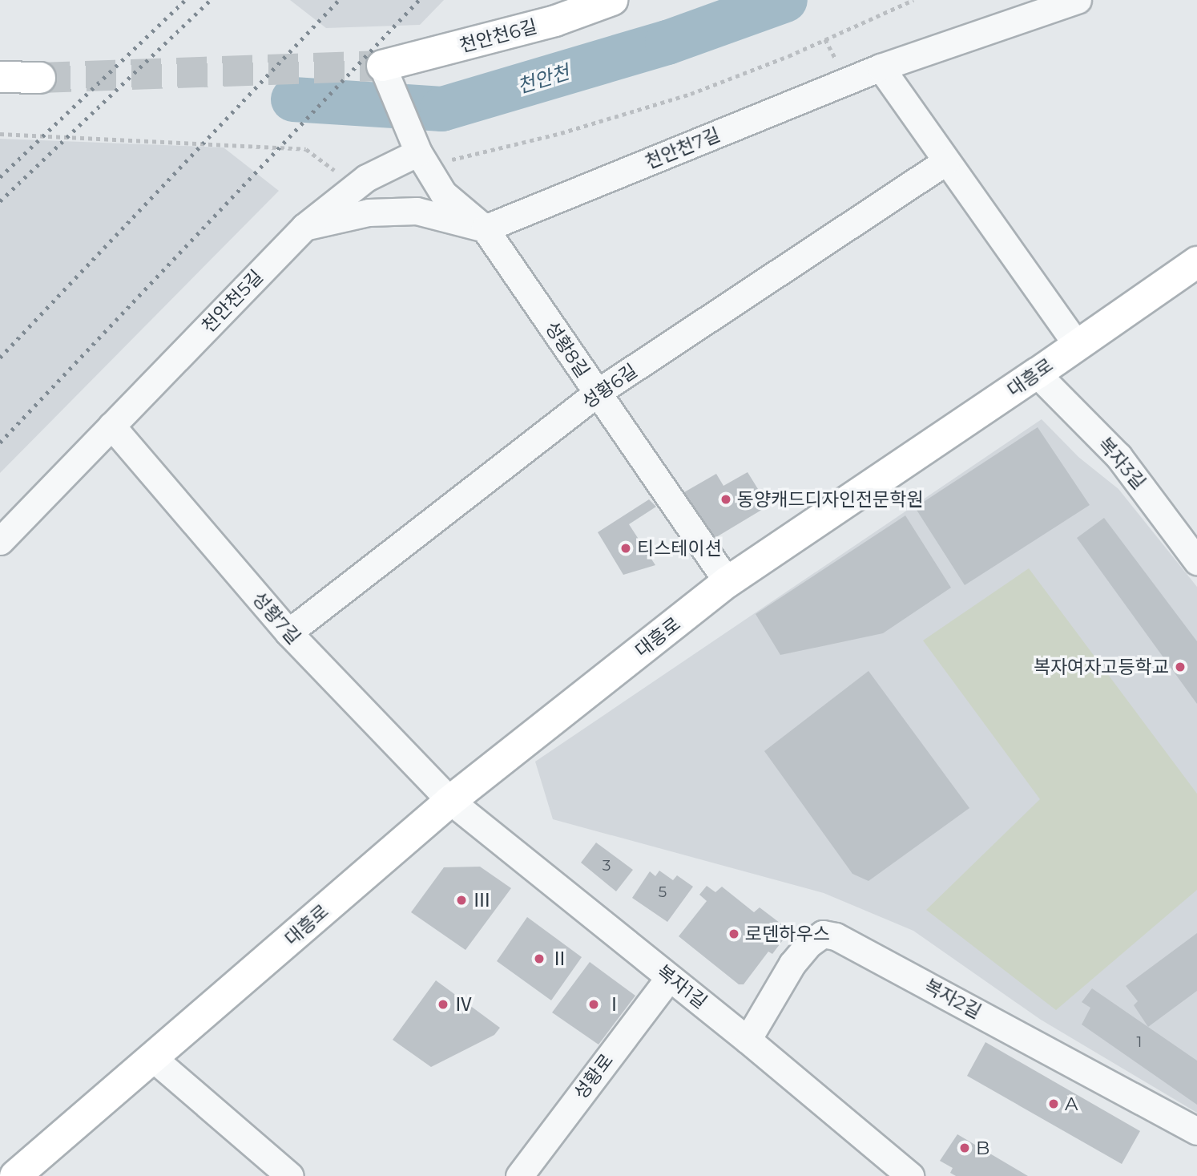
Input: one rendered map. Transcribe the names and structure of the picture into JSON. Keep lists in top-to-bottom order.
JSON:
{
  "streets": {
    "street": [
      "천안천6길",
      "천안천7길",
      "천안천5길",
      "성황8길",
      "대흥로",
      "성황6길",
      "복자3길",
      "성황7길",
      "복자1길",
      "복자2길",
      "성황로"
    ]
  },
  "crossings": [
    ["천안천7길", "성황8길"],
    ["천안천5길", "성황8길"],
    ["천안천5길", "성황7길"],
    ["성황8길", "대흥로"],
    ["성황8길", "성황6길"],
    ["대흥로", "복자3길"],
    ["대흥로", "성황7길"],
    ["대흥로", "복자1길"],
    ["성황6길", "성황7길"],
    ["성황7길", "복자1길"],
    ["복자1길", "복자2길"],
    ["복자1길", "성황로"]
  ],
  "water": ["천안천"],
  "places": [
    "동양캐드디자인전문학원",
    "티스테이션",
    "복자여자고등학교",
    "Ⅲ",
    "로덴하우스",
    "Ⅱ",
    "Ⅳ",
    "Ⅰ",
    "A",
    "B"
  ],
  "house_numbers": ["3", "5", "1"]
}
